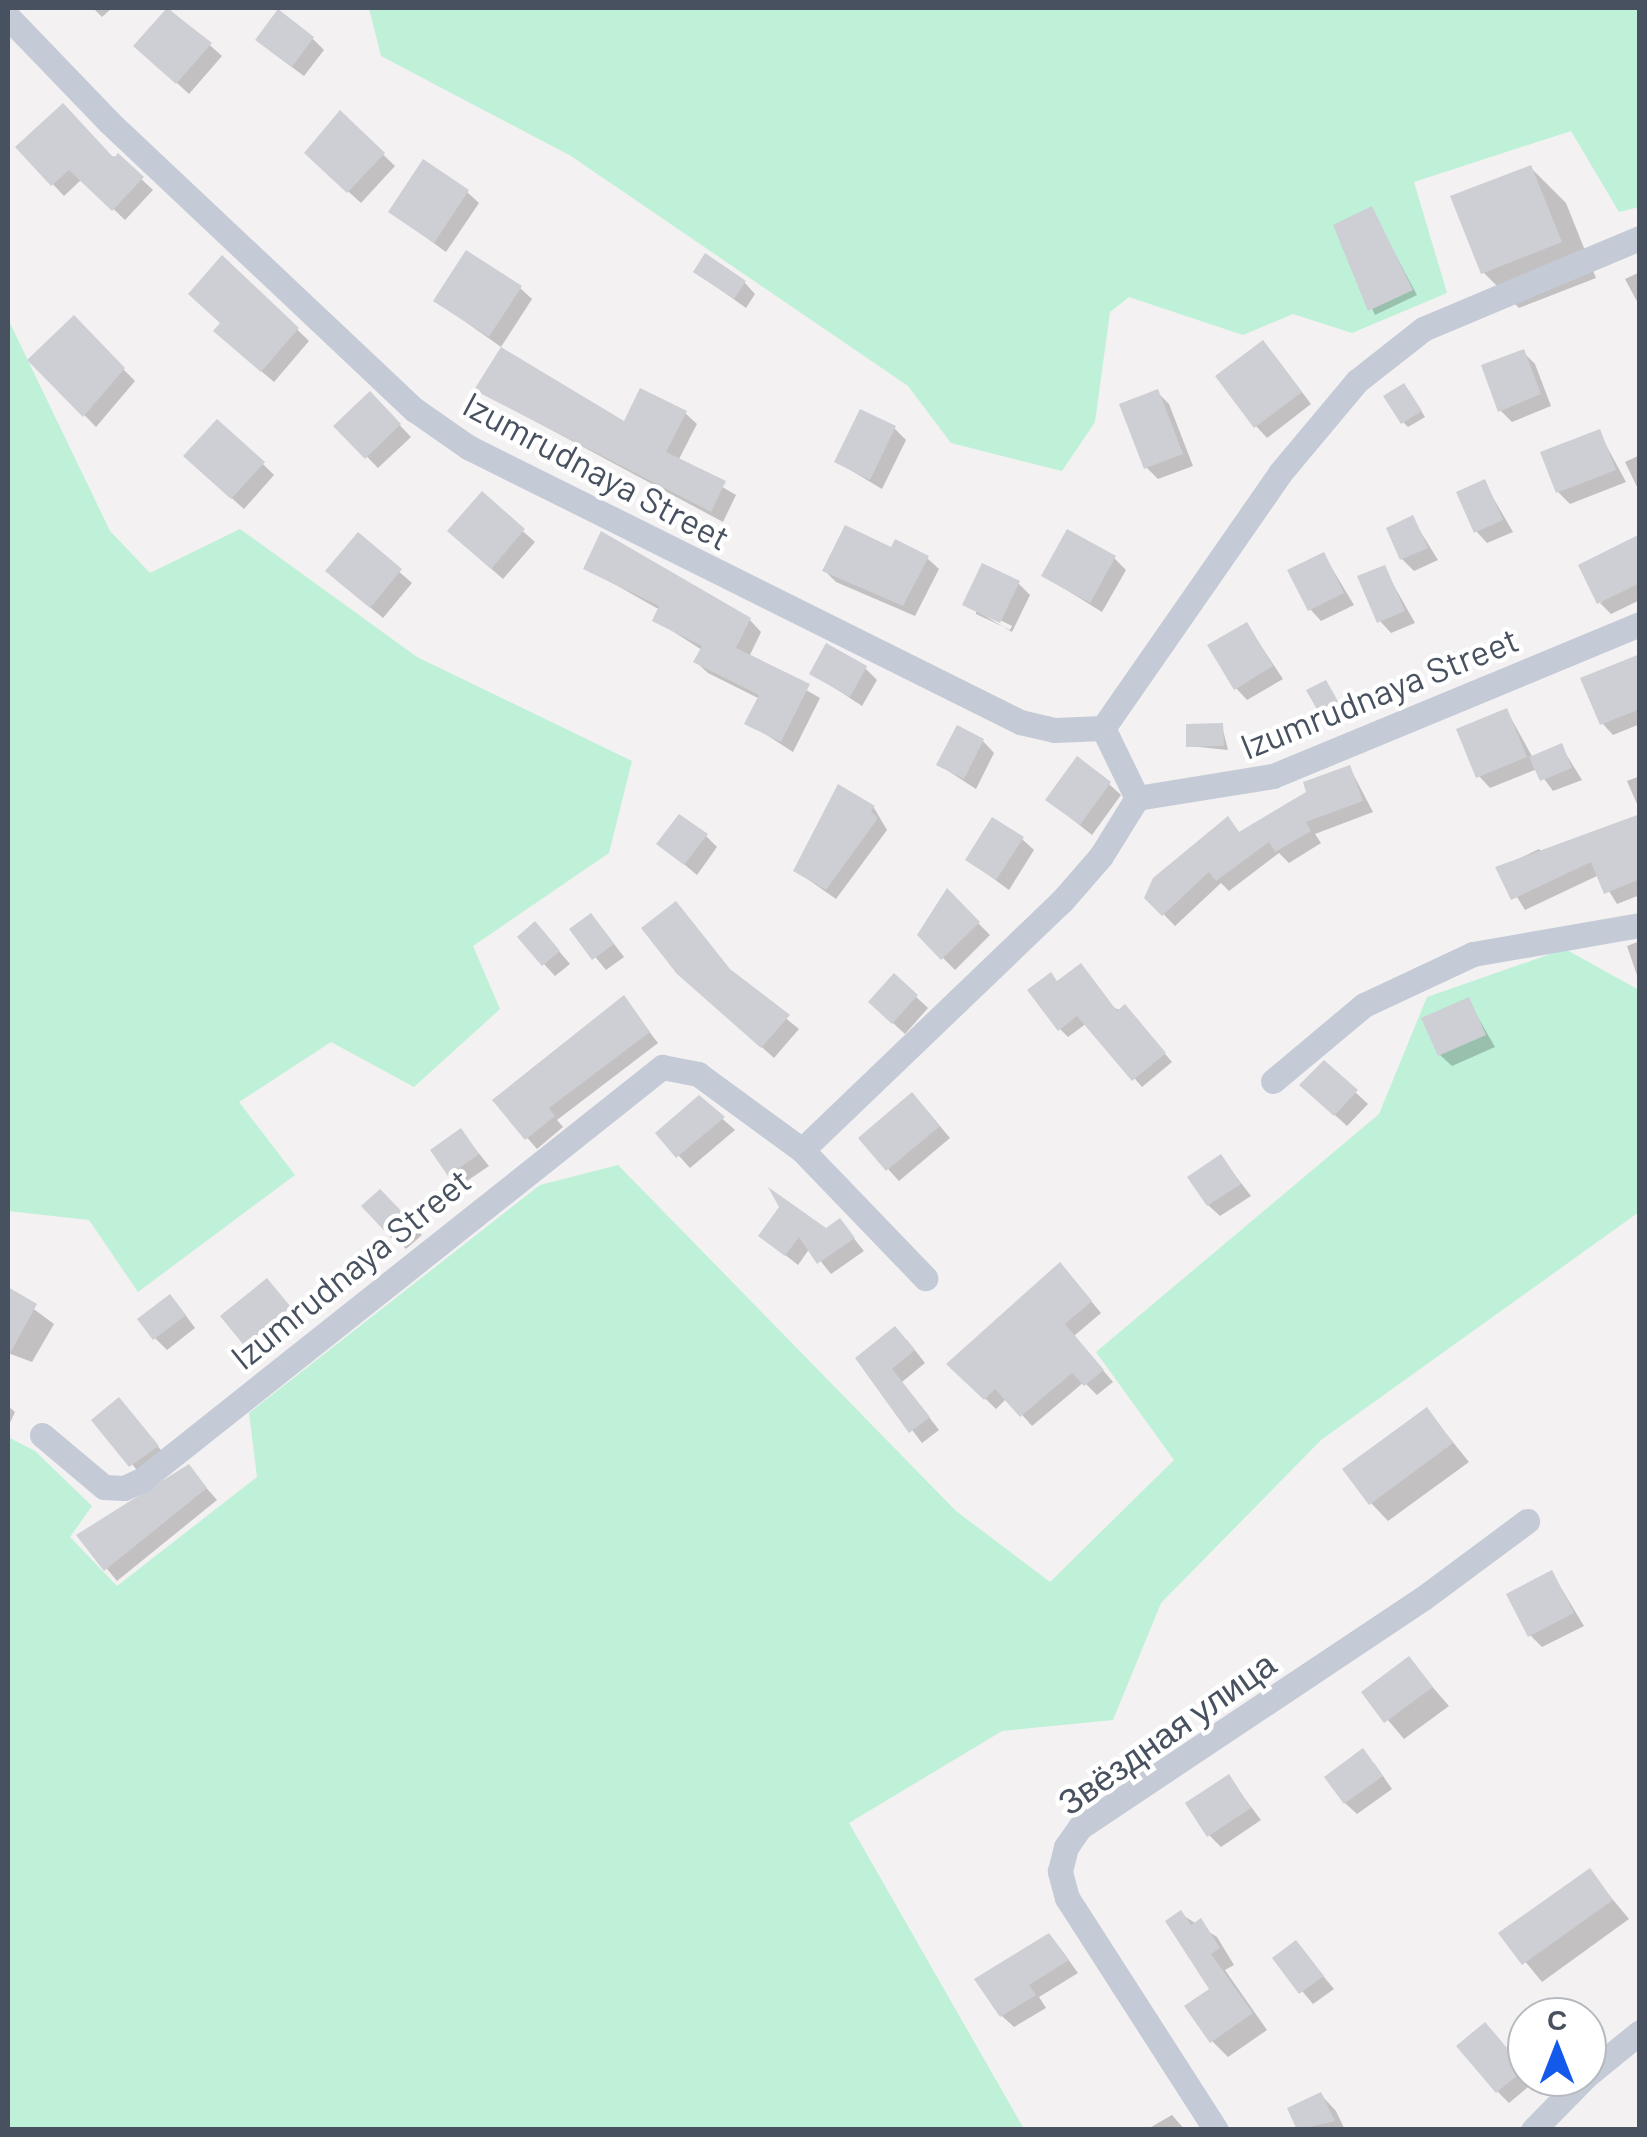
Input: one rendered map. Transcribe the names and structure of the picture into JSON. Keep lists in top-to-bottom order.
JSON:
{
  "streets": {
    "street": ["Izumrudnaya Street", "Звёздная улица"]
  },
  "north": "top"
}
